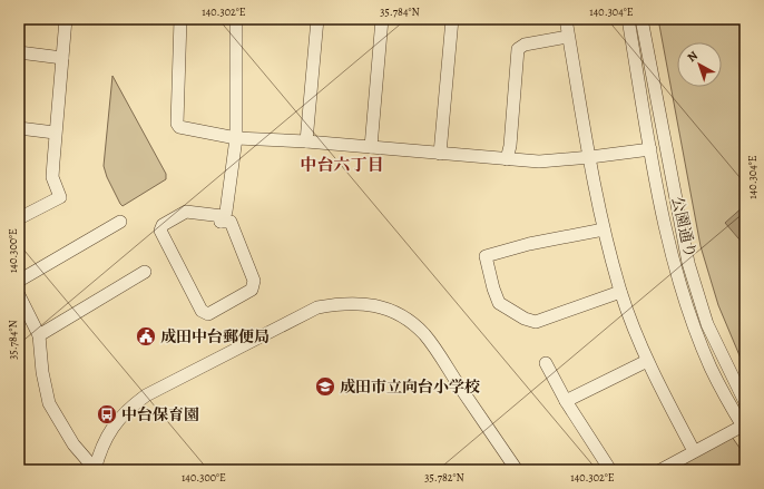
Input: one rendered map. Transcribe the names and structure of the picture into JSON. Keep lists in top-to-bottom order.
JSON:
{
  "streets": {
    "street": ["公園通り"]
  },
  "districts": ["中台六丁目"],
  "places": {
    "public building": ["成田中台郵便局"],
    "school or university": ["成田市立向台小学校"],
    "bus stop": ["中台保育園"]
  },
  "north": "top left",
  "coordinates": [
    "140.302°E",
    "35.784°N",
    "140.304°E",
    "140.300°E",
    "35.782°N"
  ]
}
